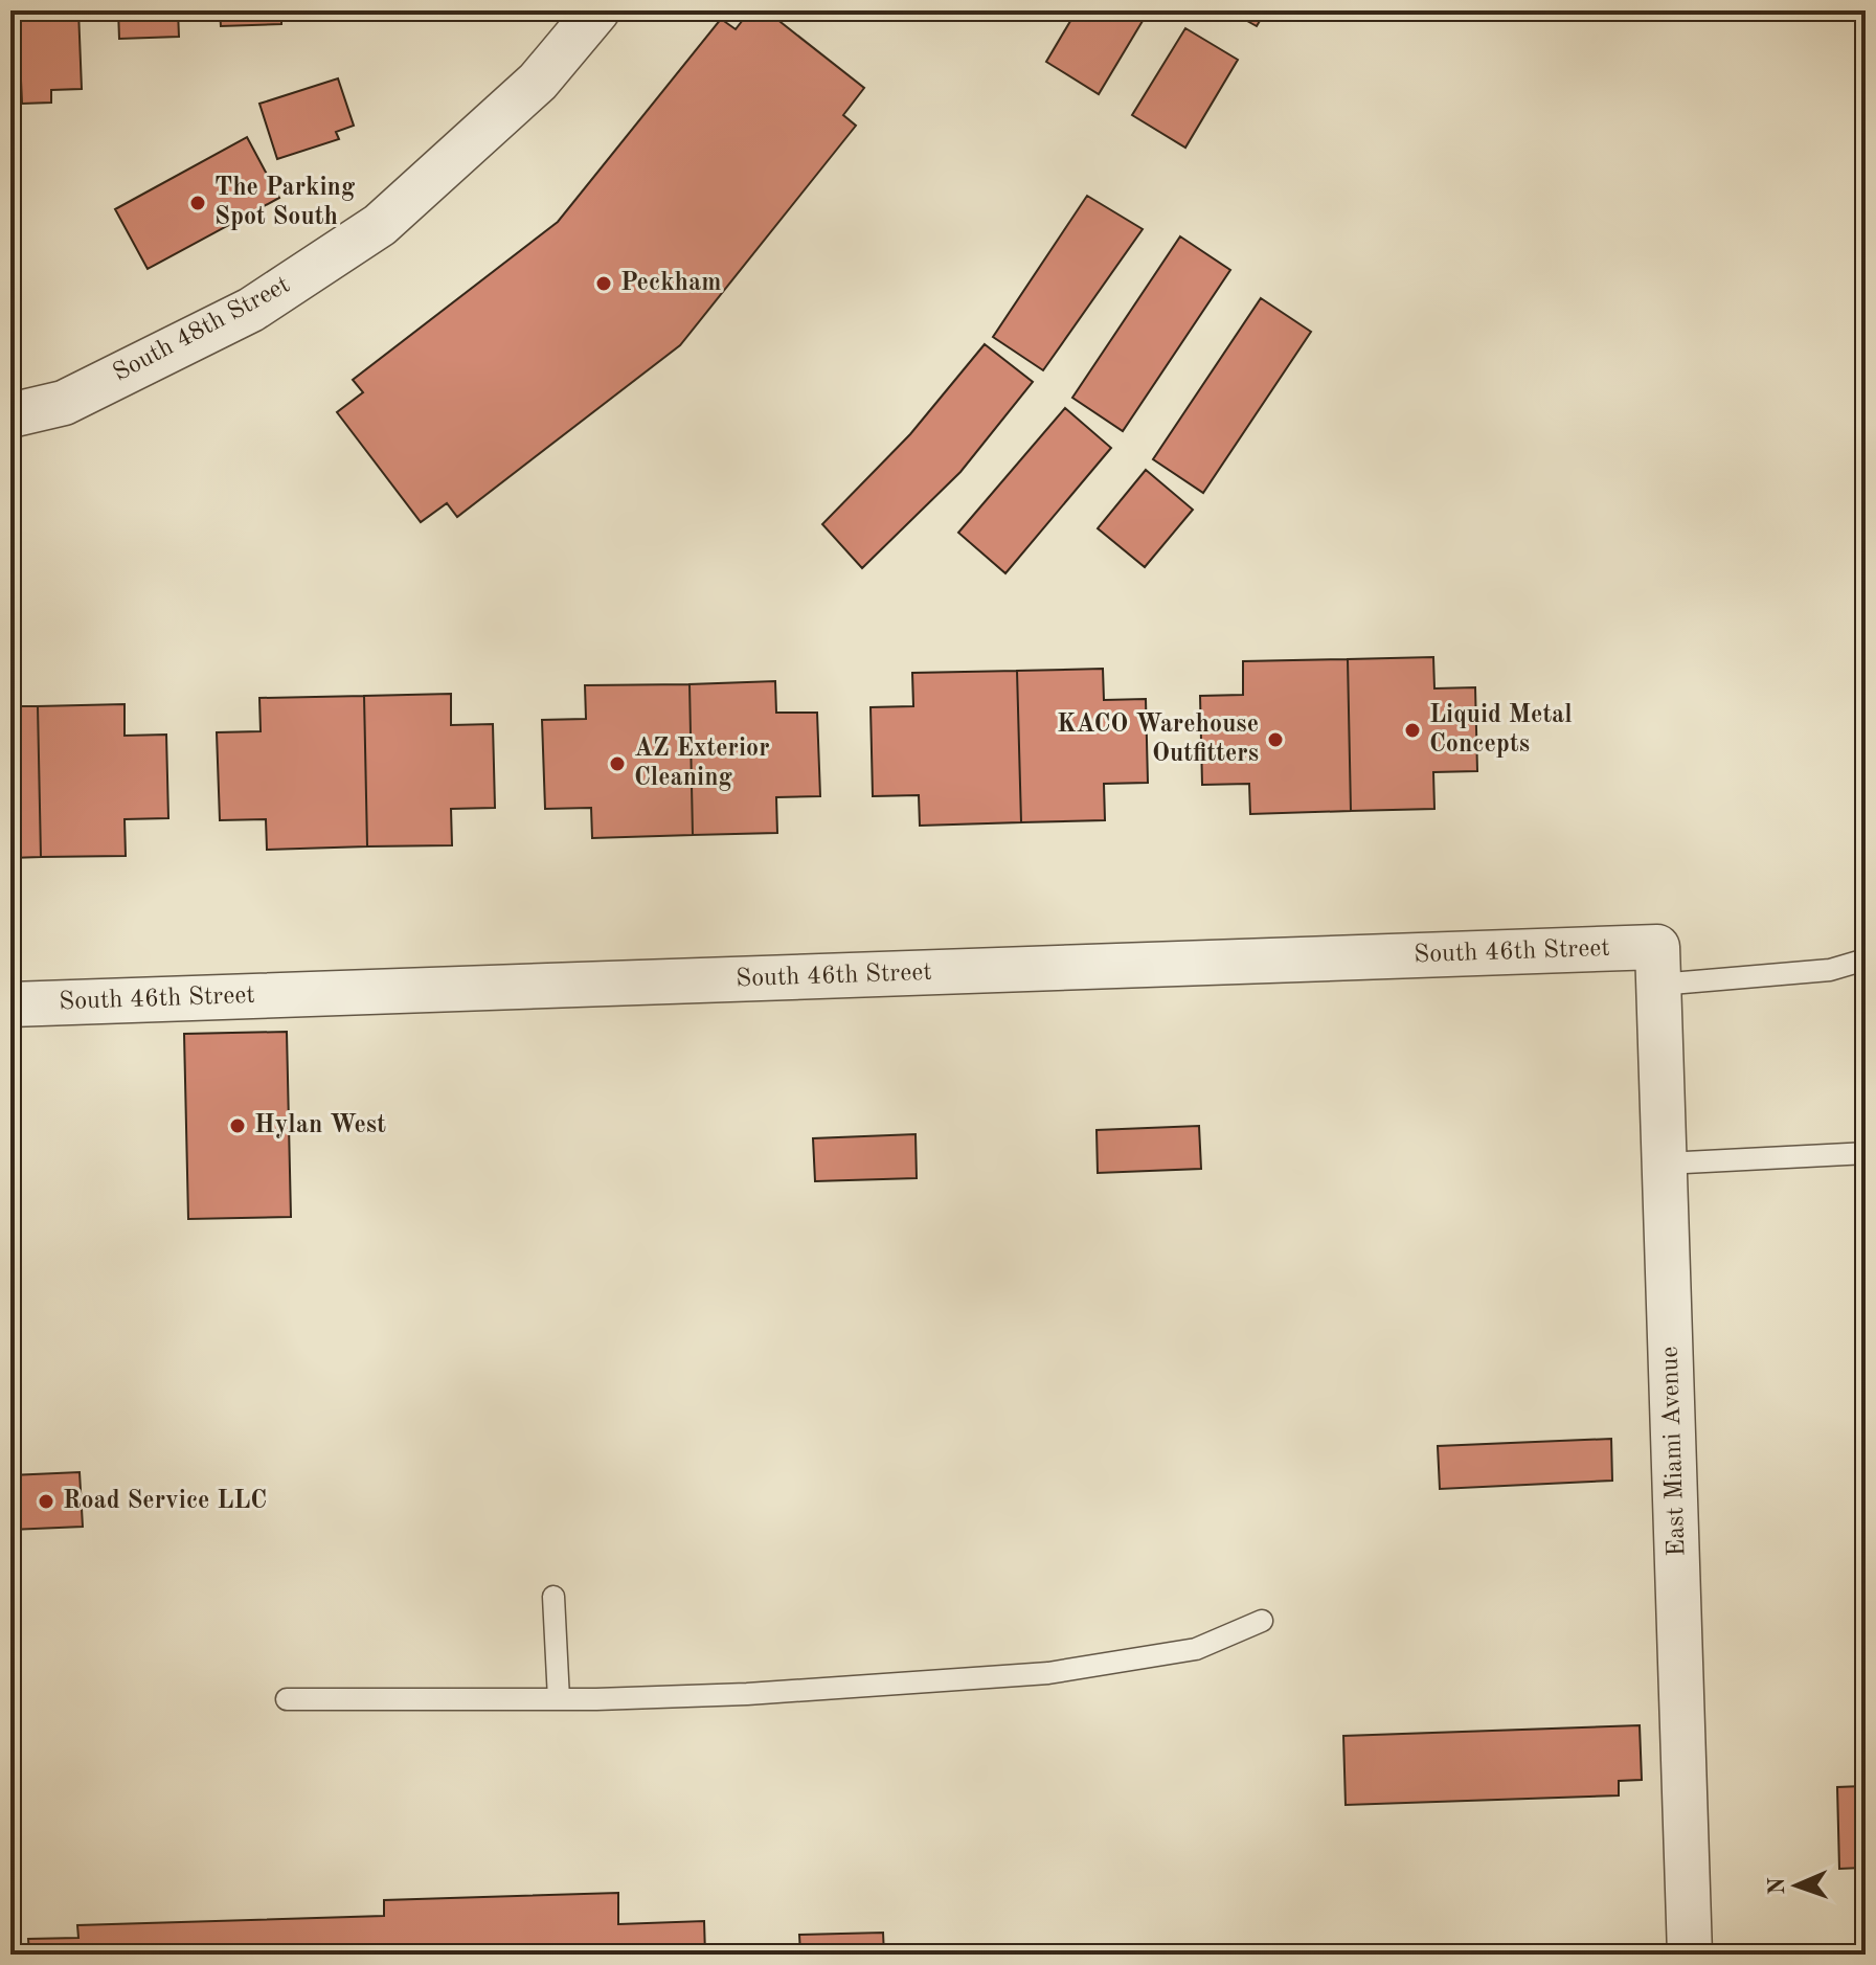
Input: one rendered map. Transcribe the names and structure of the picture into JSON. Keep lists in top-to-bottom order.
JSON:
{
  "streets": {
    "street": ["South 48th Street", "South 46th Street", "East Miami Avenue"]
  },
  "crossings": [
    ["South 46th Street", "East Miami Avenue"]
  ],
  "places": [
    "The Parking Spot South",
    "Peckham",
    "Liquid Metal Concepts",
    "KACO Warehouse Outfitters",
    "AZ Exterior Cleaning",
    "Hylan West",
    "Road Service LLC"
  ],
  "north": "left"
}
